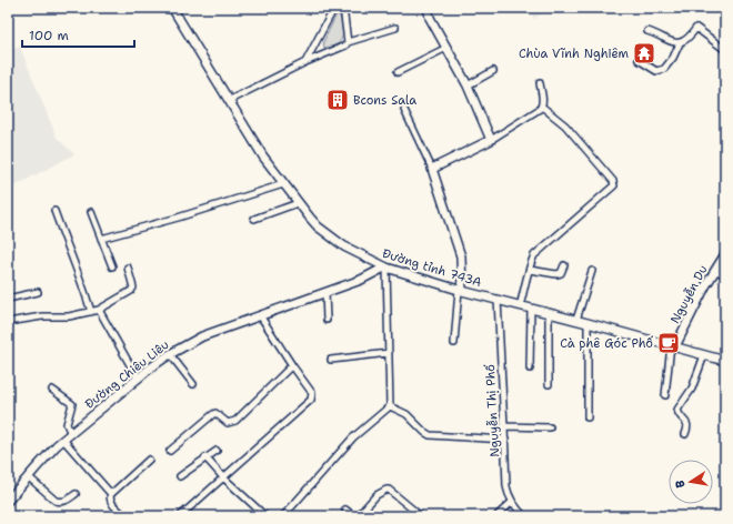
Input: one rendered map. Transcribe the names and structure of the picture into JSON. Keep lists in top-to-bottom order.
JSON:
{
  "streets": {
    "street": [
      "Đường tỉnh 743A",
      "Nguyễn Du",
      "Đường Chiêu Liêu",
      "Nguyễn Thị Phố"
    ]
  },
  "crossings": [
    ["Đường tỉnh 743A", "Nguyễn Du"],
    ["Đường tỉnh 743A", "Đường Chiêu Liêu"],
    ["Đường tỉnh 743A", "Nguyễn Thị Phố"]
  ],
  "places": {
    "temple": ["Chùa Vĩnh Nghiêm"],
    "building": ["Bcons Sala"],
    "cafe": ["Cà phê Góc Phố"]
  },
  "scale_bar": "100 m",
  "north": "left"
}
